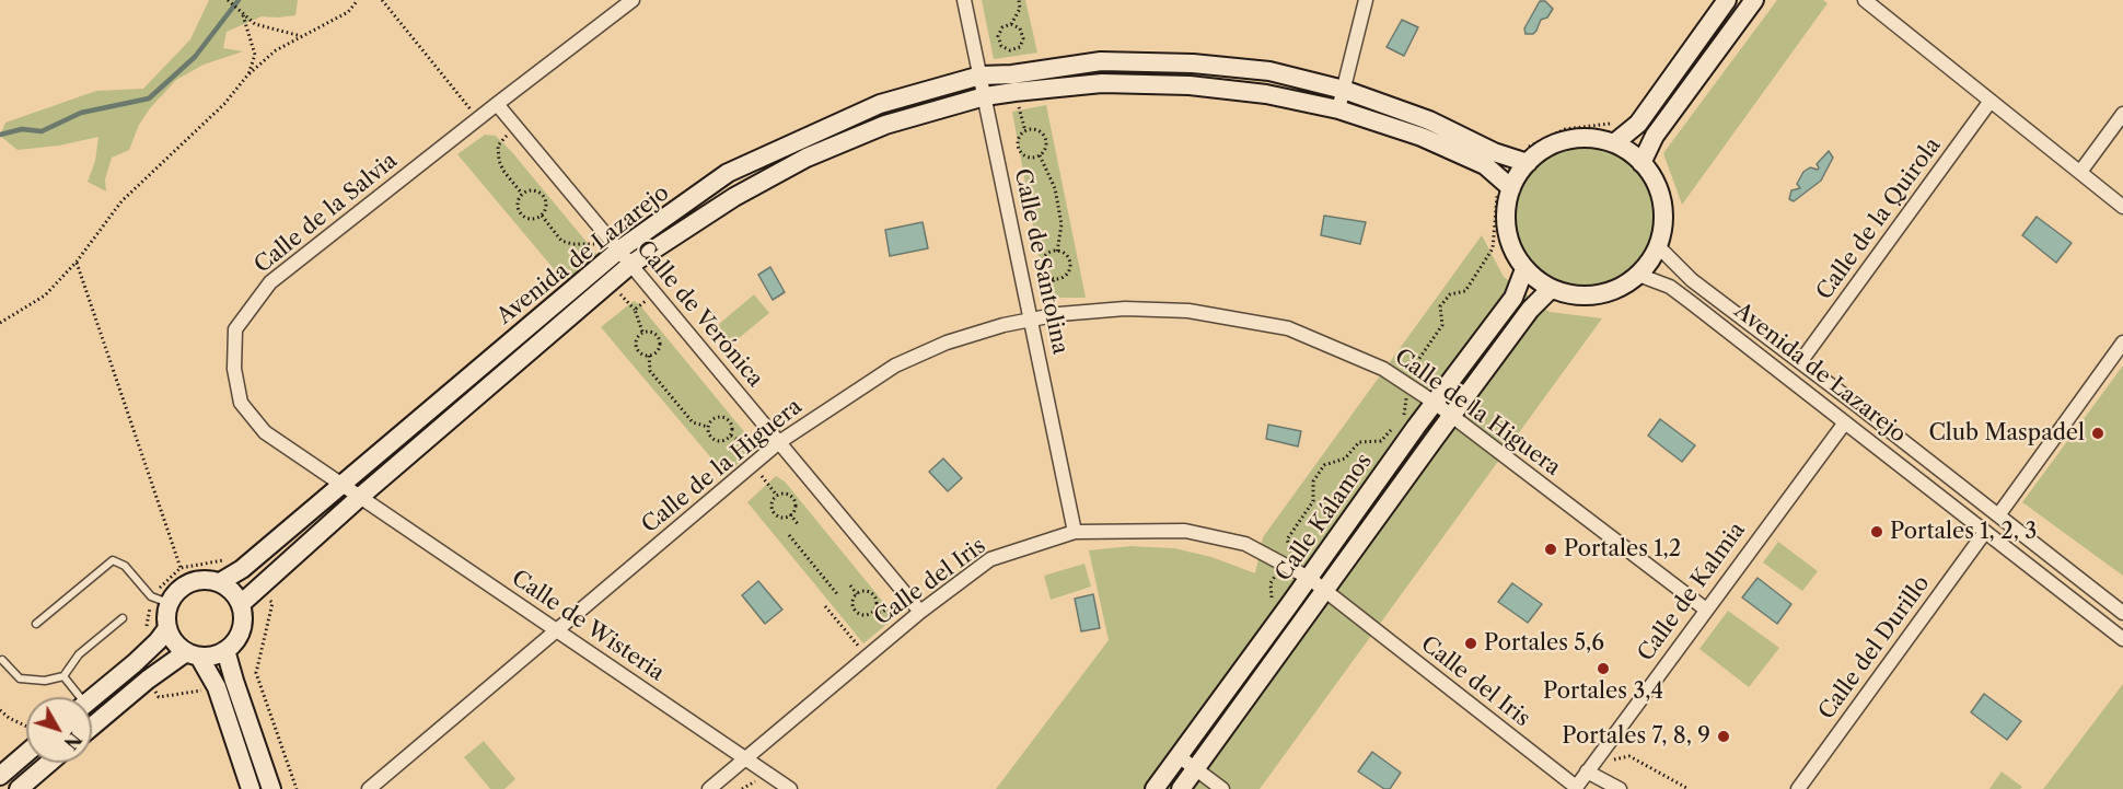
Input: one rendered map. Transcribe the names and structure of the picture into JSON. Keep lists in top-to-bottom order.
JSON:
{
  "streets": {
    "main road": ["Avenida de Lazarejo", "Calle Kálamos"],
    "street": [
      "Calle de la Salvia",
      "Calle de la Quirola",
      "Calle de Santolina",
      "Calle de Verónica",
      "Calle de la Higuera",
      "Calle del Iris",
      "Calle de Kalmia",
      "Calle de Wisteria",
      "Calle del Durillo"
    ]
  },
  "crossings": [
    ["Calle de la Salvia", "Avenida de Lazarejo"],
    ["Calle de la Salvia", "Calle de Verónica"],
    ["Calle de la Salvia", "Calle de Wisteria"],
    ["Calle de la Quirola", "Avenida de Lazarejo"],
    ["Avenida de Lazarejo", "Calle de Santolina"],
    ["Avenida de Lazarejo", "Calle de Verónica"],
    ["Avenida de Lazarejo", "Calle Kálamos"],
    ["Avenida de Lazarejo", "Calle de Kalmia"],
    ["Avenida de Lazarejo", "Calle de Wisteria"],
    ["Avenida de Lazarejo", "Calle del Durillo"],
    ["Calle de Santolina", "Calle de la Higuera"],
    ["Calle de Santolina", "Calle del Iris"],
    ["Calle de Verónica", "Calle de la Higuera"],
    ["Calle de Verónica", "Calle del Iris"],
    ["Calle de la Higuera", "Calle Kálamos"],
    ["Calle de la Higuera", "Calle de Kalmia"],
    ["Calle de la Higuera", "Calle de Wisteria"],
    ["Calle Kálamos", "Calle del Iris"],
    ["Calle del Iris", "Calle de Kalmia"],
    ["Calle del Iris", "Calle de Wisteria"]
  ],
  "places": [
    "Club Maspadel",
    "Portales 1, 2, 3",
    "Portales 1,2",
    "Portales 5,6",
    "Portales 3,4",
    "Portales 7, 8, 9"
  ],
  "north": "bottom right"
}
